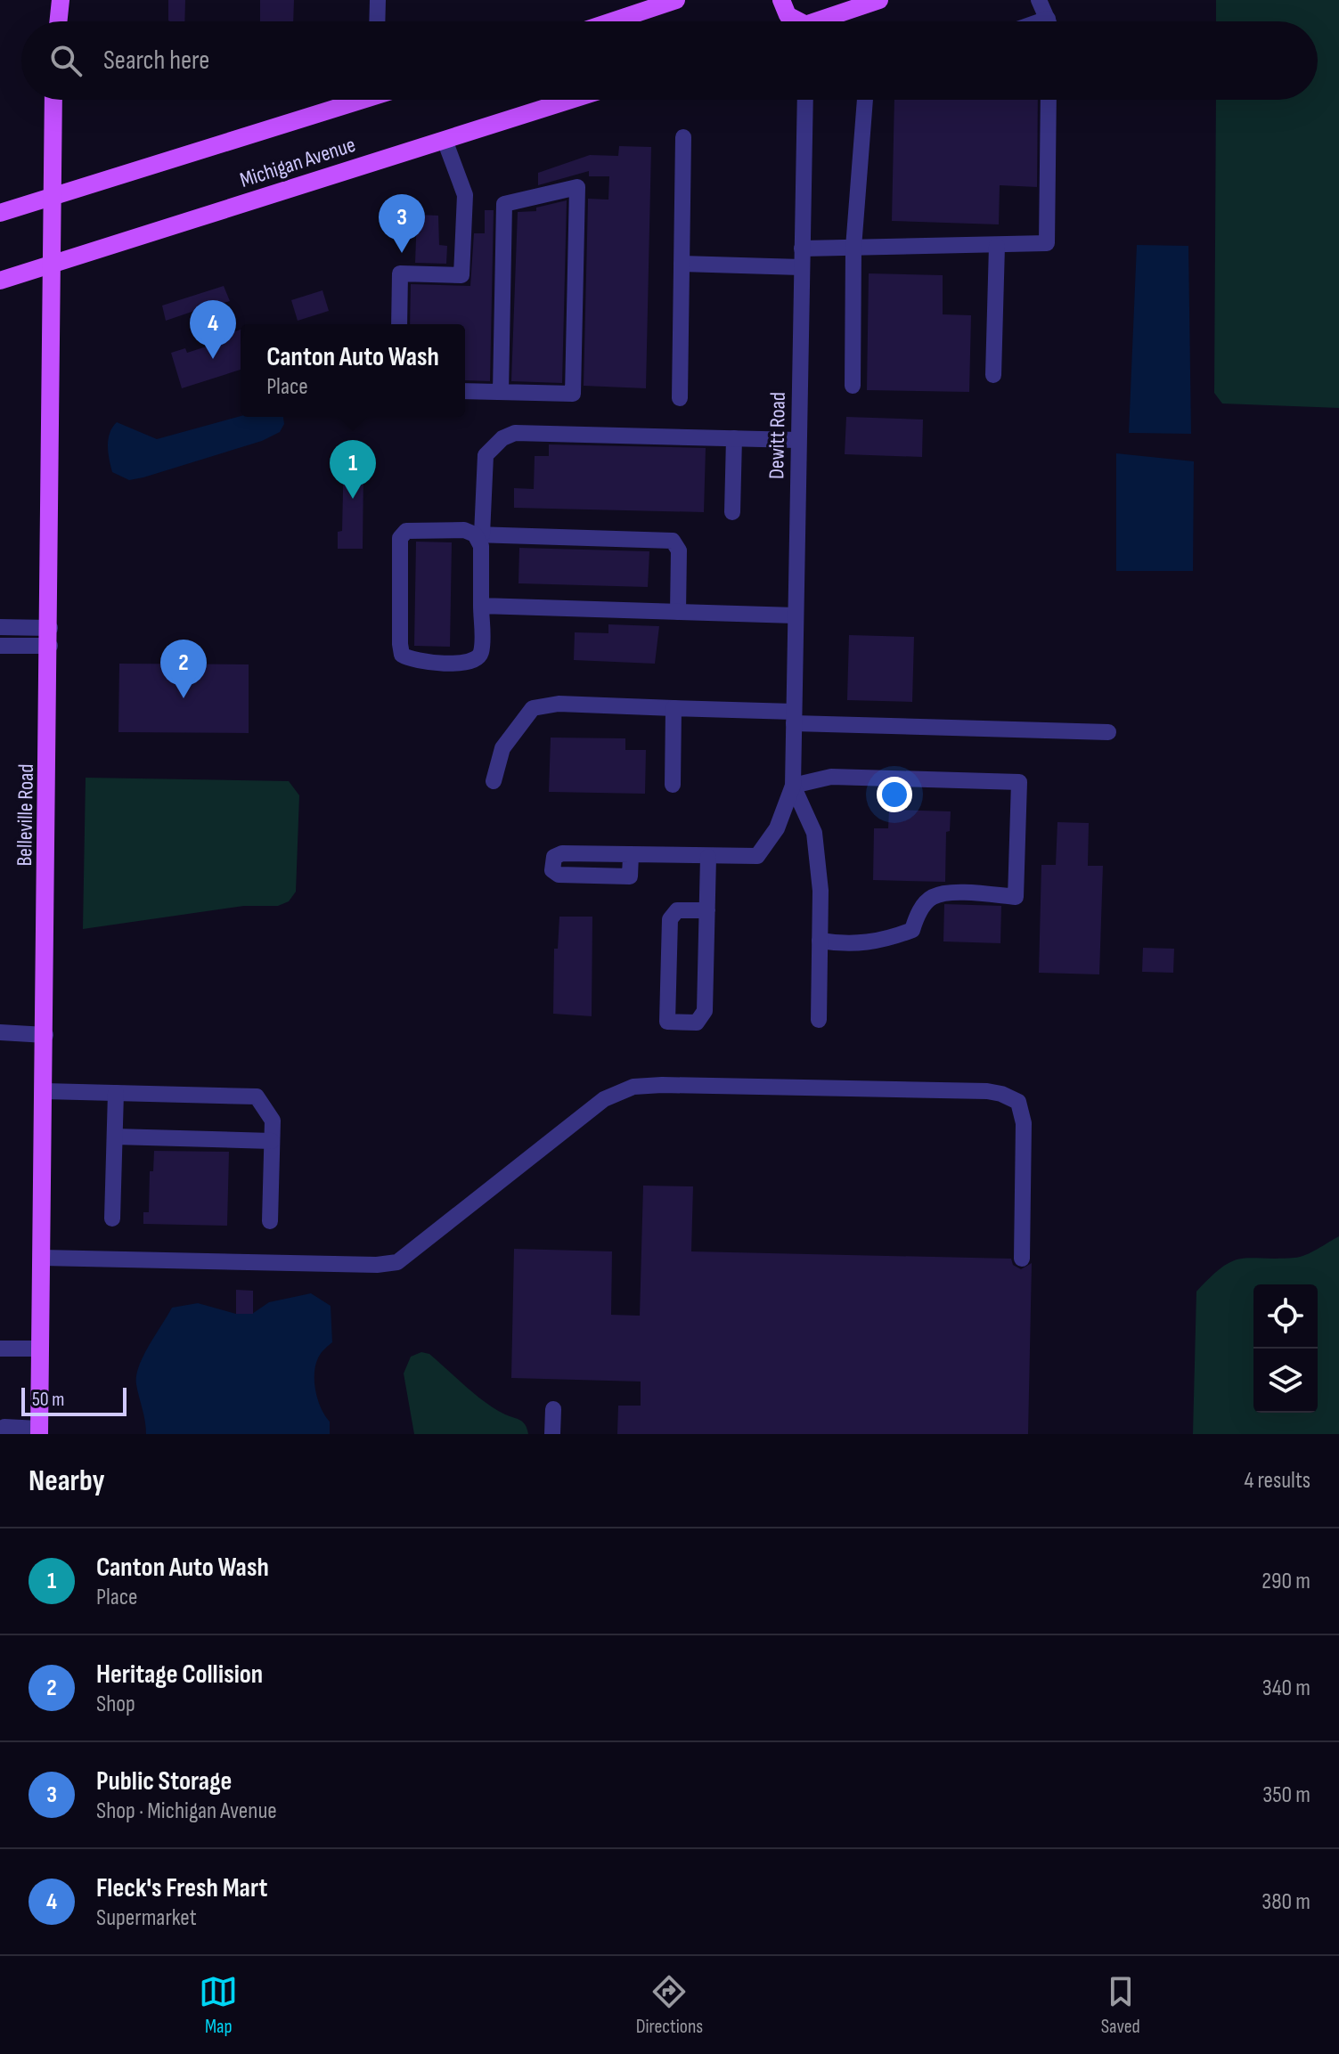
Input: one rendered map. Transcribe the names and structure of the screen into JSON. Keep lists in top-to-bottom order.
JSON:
{
  "streets": {
    "main road": ["Michigan Avenue", "Belleville Road"],
    "street": ["Dewitt Road"]
  },
  "crossings": [
    ["Michigan Avenue", "Belleville Road"]
  ],
  "scale_bar": "50 m",
  "page": {
    "search": "Search here",
    "pins": [
      "3",
      "4",
      "1",
      "2"
    ],
    "popup": ["Canton Auto Wash", "Place"],
    "scale": "50 m",
    "heading": ["Nearby", "4 results"],
    "list": [
      {
        "mark": "1",
        "name": "Canton Auto Wash",
        "note": "Place",
        "value": "290 m"
      },
      {
        "mark": "2",
        "name": "Heritage Collision",
        "note": "Shop",
        "value": "340 m"
      },
      {
        "mark": "3",
        "name": "Public Storage",
        "note": "Shop · Michigan Avenue",
        "value": "350 m"
      },
      {
        "mark": "4",
        "name": "Fleck's Fresh Mart",
        "note": "Supermarket",
        "value": "380 m"
      }
    ],
    "nav": ["Map", "Directions", "Saved"]
  }
}
